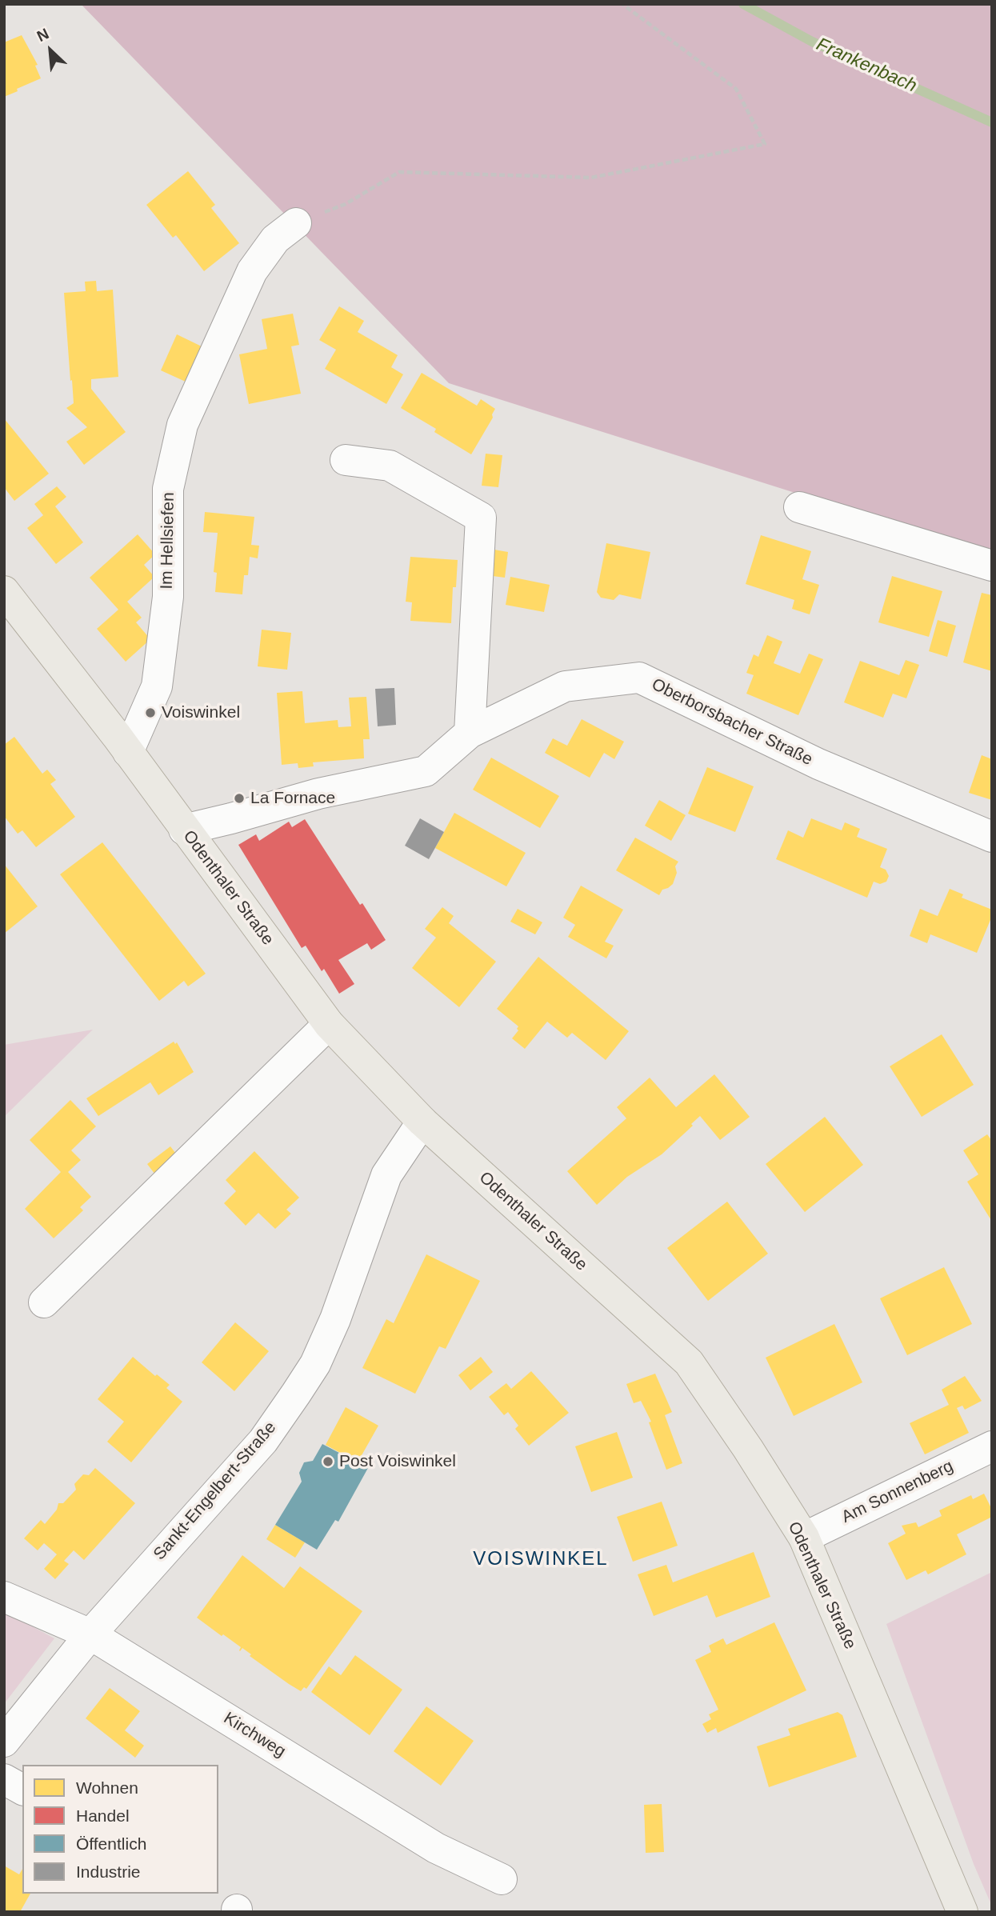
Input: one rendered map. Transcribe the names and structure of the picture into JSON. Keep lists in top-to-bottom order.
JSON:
{
  "streets": {
    "main road": ["Odenthaler Straße"],
    "street": [
      "Im Hellsiefen",
      "Oberborsbacher Straße",
      "Sankt-Engelbert-Straße",
      "Am Sonnenberg",
      "Kirchweg"
    ]
  },
  "crossings": [
    ["Im Hellsiefen", "Odenthaler Straße"],
    ["Oberborsbacher Straße", "Odenthaler Straße"],
    ["Odenthaler Straße", "Sankt-Engelbert-Straße"],
    ["Odenthaler Straße", "Am Sonnenberg"],
    ["Sankt-Engelbert-Straße", "Kirchweg"]
  ],
  "districts": ["VOISWINKEL"],
  "water": ["Frankenbach"],
  "places": ["Voiswinkel", "La Fornace", "Post Voiswinkel"],
  "legend": [
    "Wohnen",
    "Handel",
    "Öffentlich",
    "Industrie"
  ],
  "north": "top left"
}
